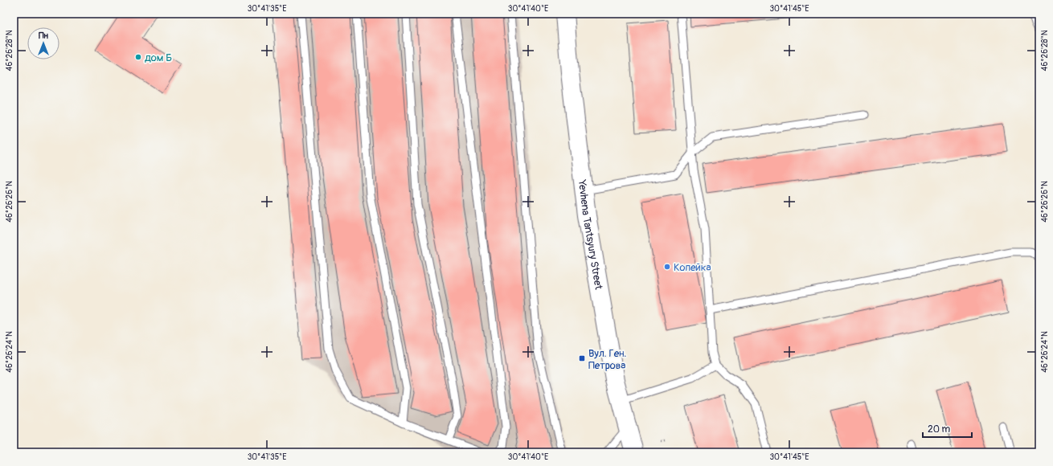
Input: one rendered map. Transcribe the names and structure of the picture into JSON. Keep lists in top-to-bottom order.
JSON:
{
  "streets": {
    "street": ["Yevhena Tantsyury Street"]
  },
  "places": {
    "other": ["дом Б", "Копейка"],
    "transit": ["Вул. Ген. Петрова"]
  },
  "scale_bar": "20 m",
  "north": "top",
  "coordinates": [
    "30°41'35\"E",
    "30°41'40\"E",
    "30°41'45\"E",
    "46°26'28\"N",
    "46°26'26\"N",
    "46°26'24\"N"
  ]
}
